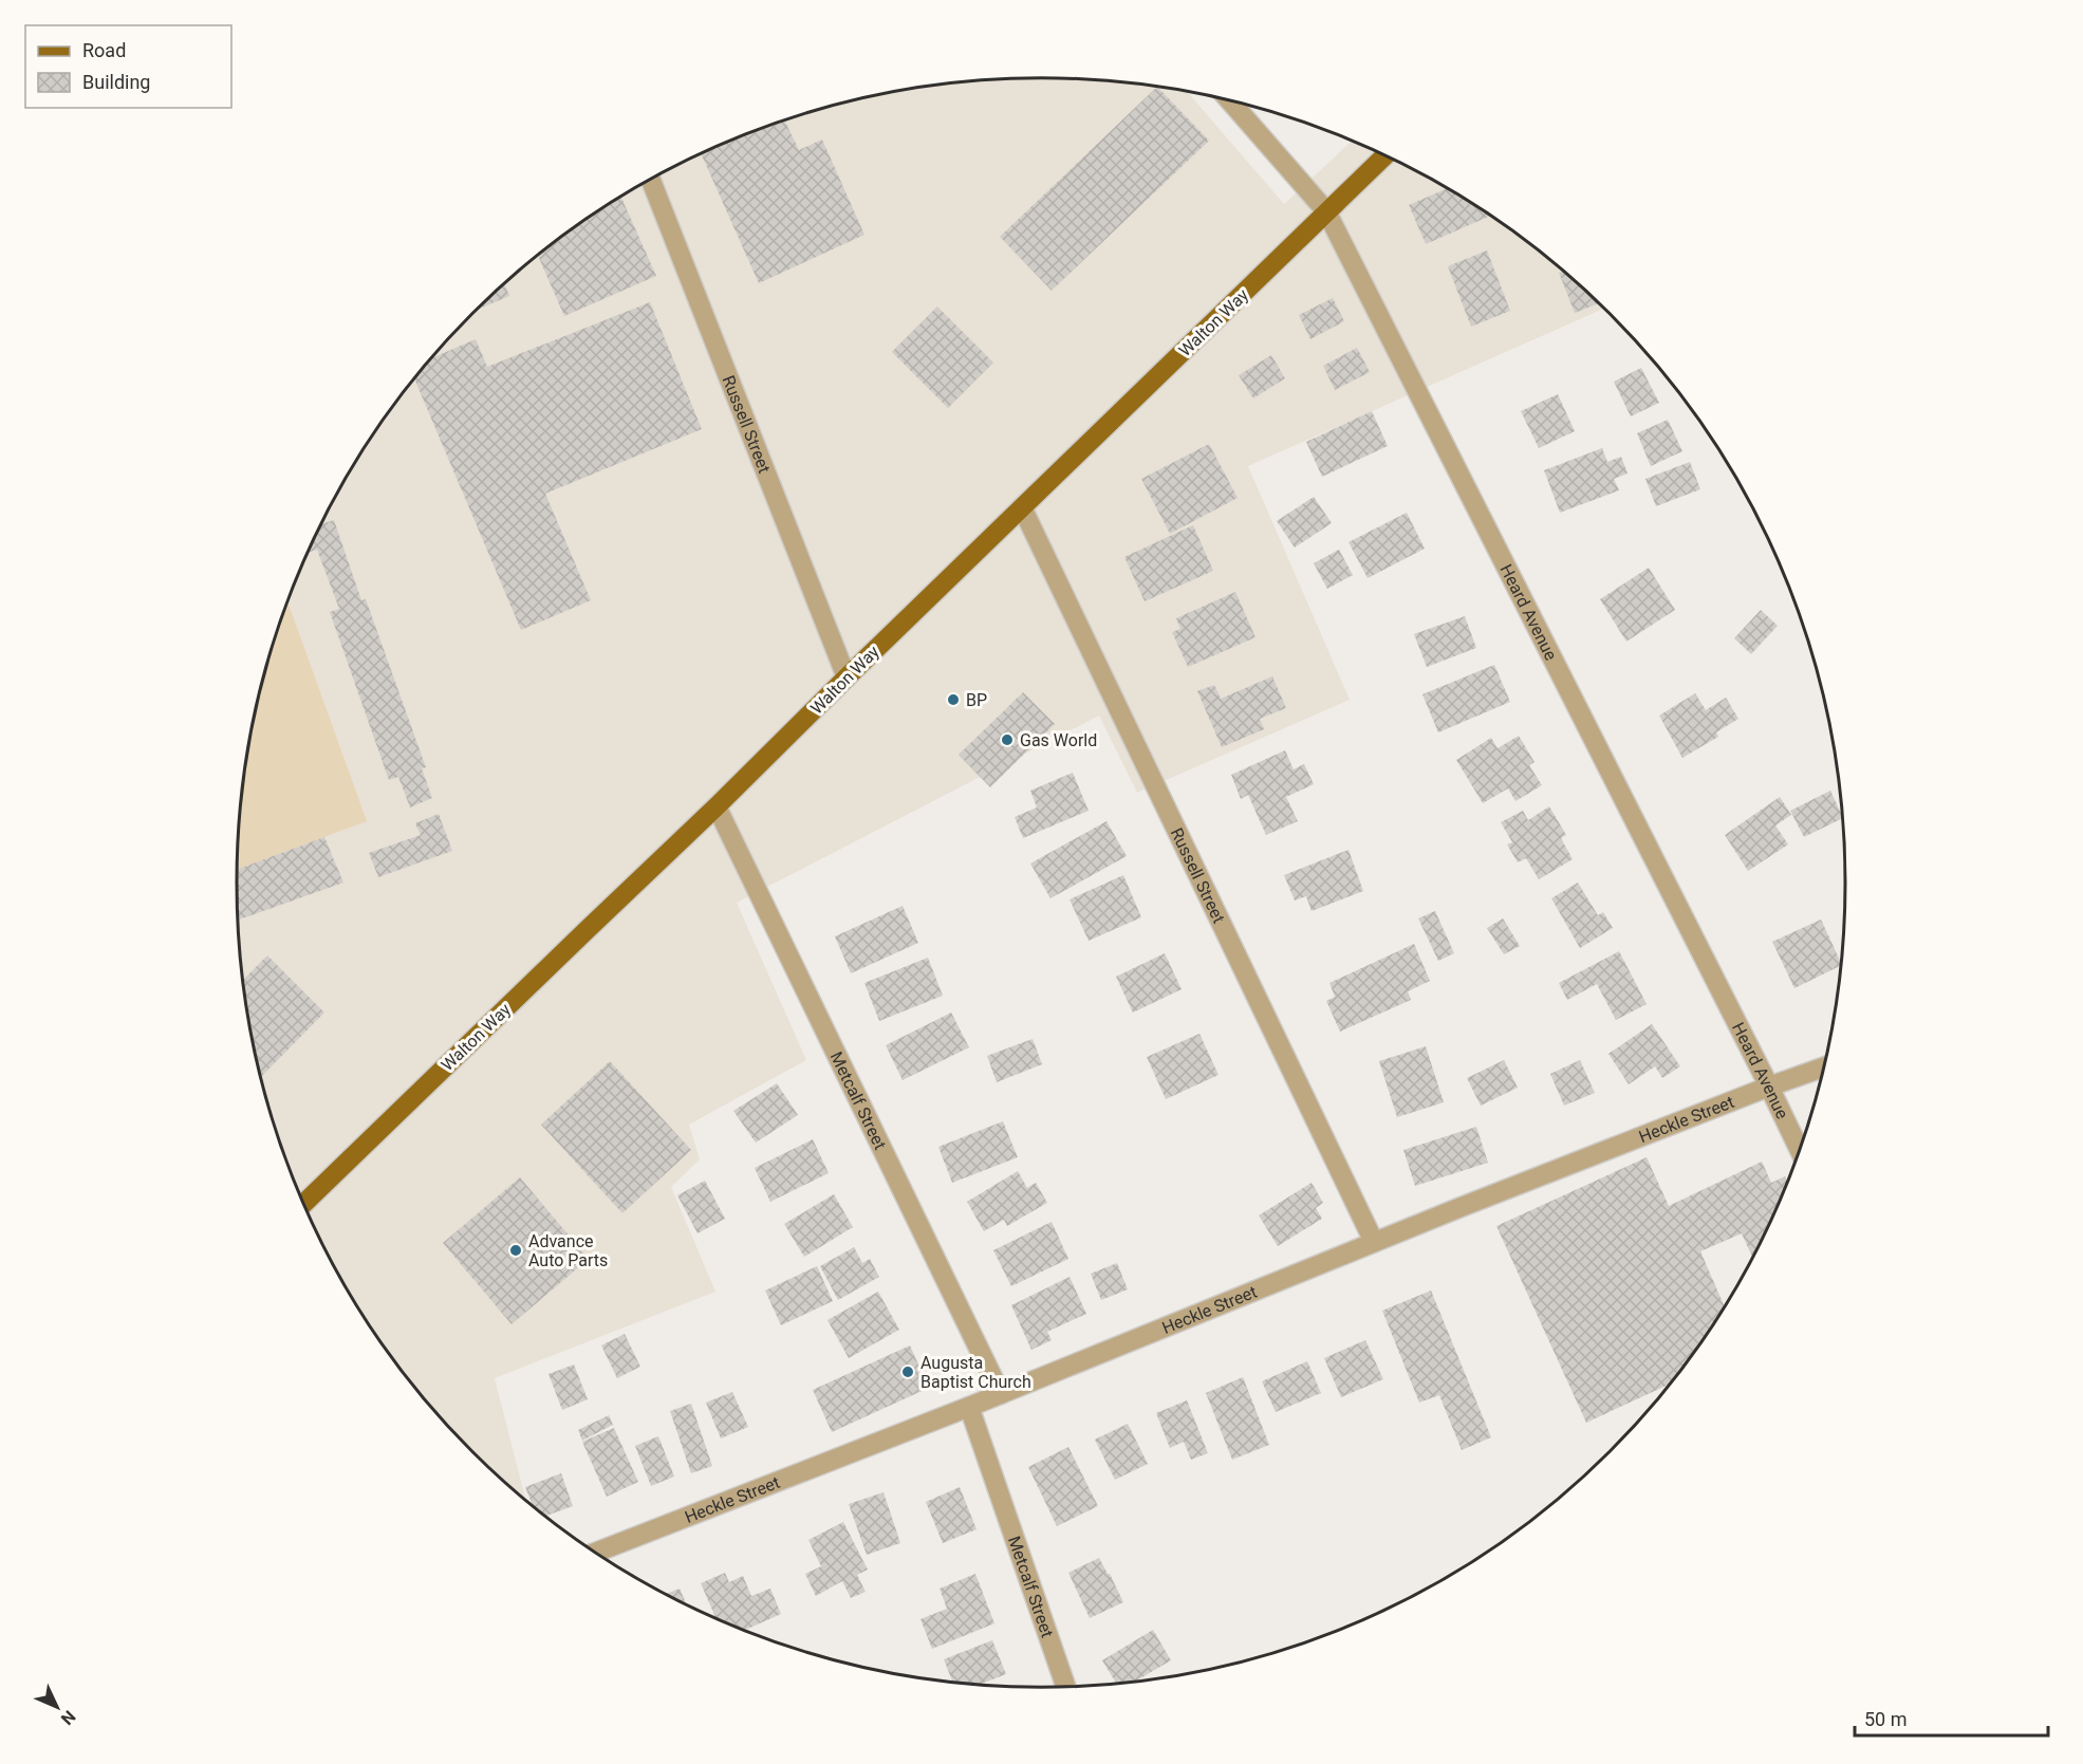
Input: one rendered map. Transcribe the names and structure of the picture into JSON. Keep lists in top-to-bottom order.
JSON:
{
  "streets": {
    "main road": ["Walton Way"],
    "street": [
      "Russell Street",
      "Heard Avenue",
      "Metcalf Street",
      "Heckle Street"
    ]
  },
  "crossings": [
    ["Walton Way", "Russell Street"],
    ["Walton Way", "Heard Avenue"],
    ["Walton Way", "Metcalf Street"],
    ["Russell Street", "Heckle Street"],
    ["Heard Avenue", "Heckle Street"],
    ["Metcalf Street", "Heckle Street"]
  ],
  "places": [
    "BP",
    "Gas World",
    "Advance Auto Parts",
    "Augusta Baptist Church"
  ],
  "legend": ["Road", "Building"],
  "scale_bar": "50 m",
  "north": "bottom right"
}
